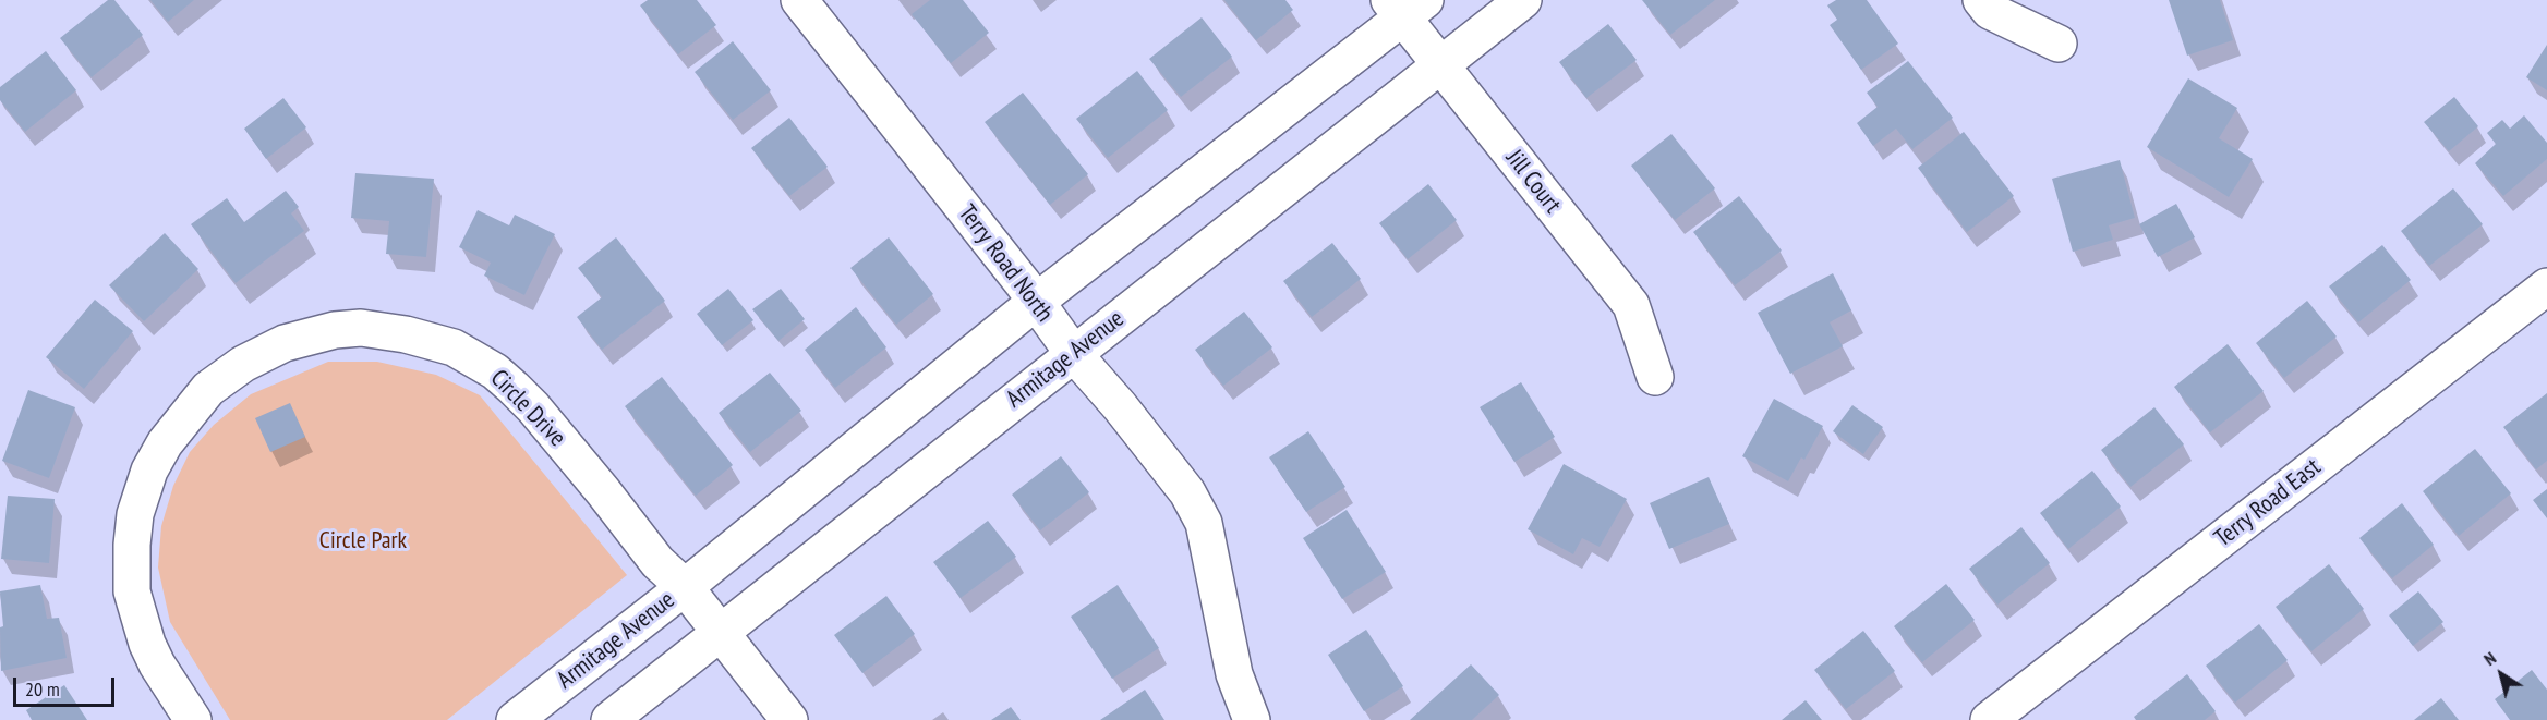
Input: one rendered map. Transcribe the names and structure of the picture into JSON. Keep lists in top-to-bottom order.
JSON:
{
  "streets": {
    "street": [
      "Jill Court",
      "Terry Road North",
      "Armitage Avenue",
      "Circle Drive",
      "Terry Road East"
    ]
  },
  "crossings": [
    ["Jill Court", "Armitage Avenue"],
    ["Terry Road North", "Armitage Avenue"],
    ["Armitage Avenue", "Circle Drive"]
  ],
  "parks": ["Circle Park"],
  "scale_bar": "20 m",
  "north": "top left"
}
